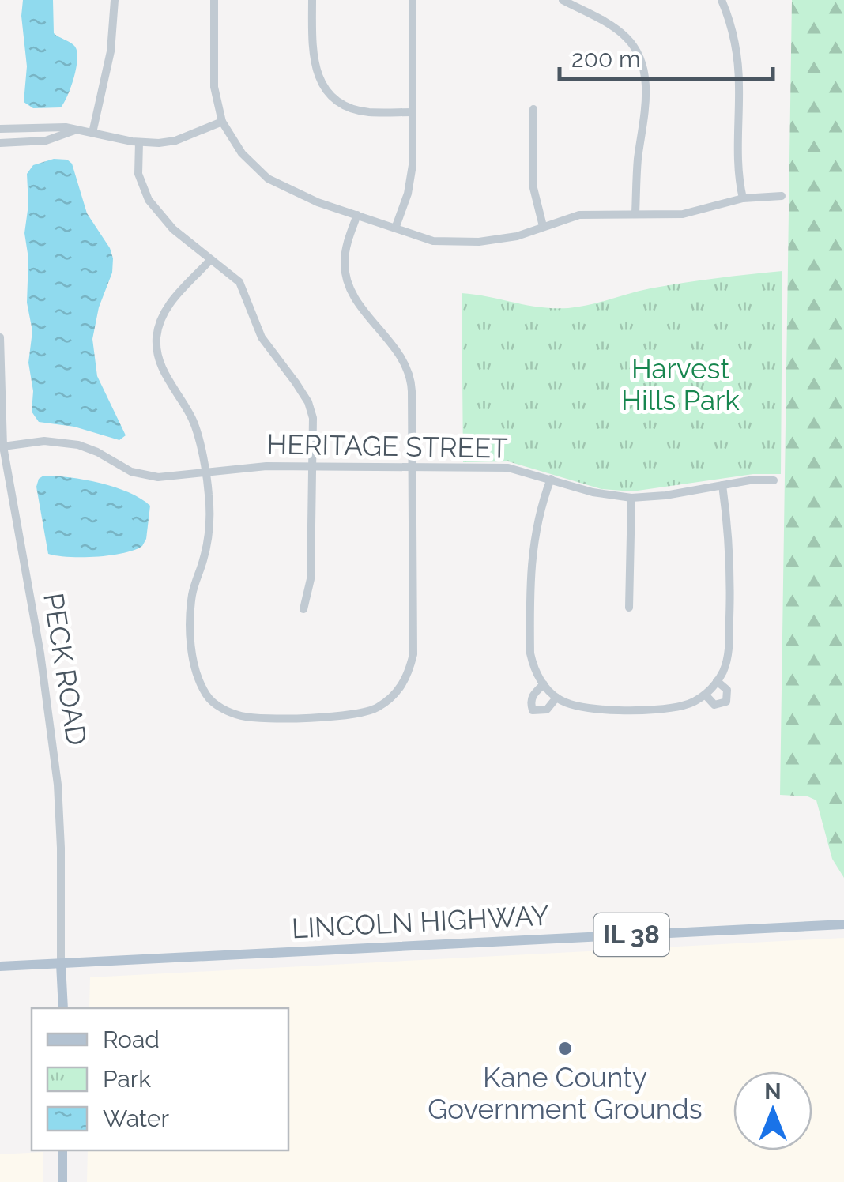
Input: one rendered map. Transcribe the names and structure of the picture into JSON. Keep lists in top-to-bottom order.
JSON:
{
  "streets": {
    "main road": ["PECK ROAD", "LINCOLN HIGHWAY", "IL 38"],
    "street": ["HERITAGE STREET"]
  },
  "crossings": [
    ["HERITAGE STREET", "PECK ROAD"],
    ["PECK ROAD", "LINCOLN HIGHWAY"]
  ],
  "parks": ["Harvest Hills Park"],
  "places": ["Kane County Government Grounds"],
  "legend": ["Road", "Park", "Water"],
  "scale_bar": "200 m",
  "north": "top"
}
